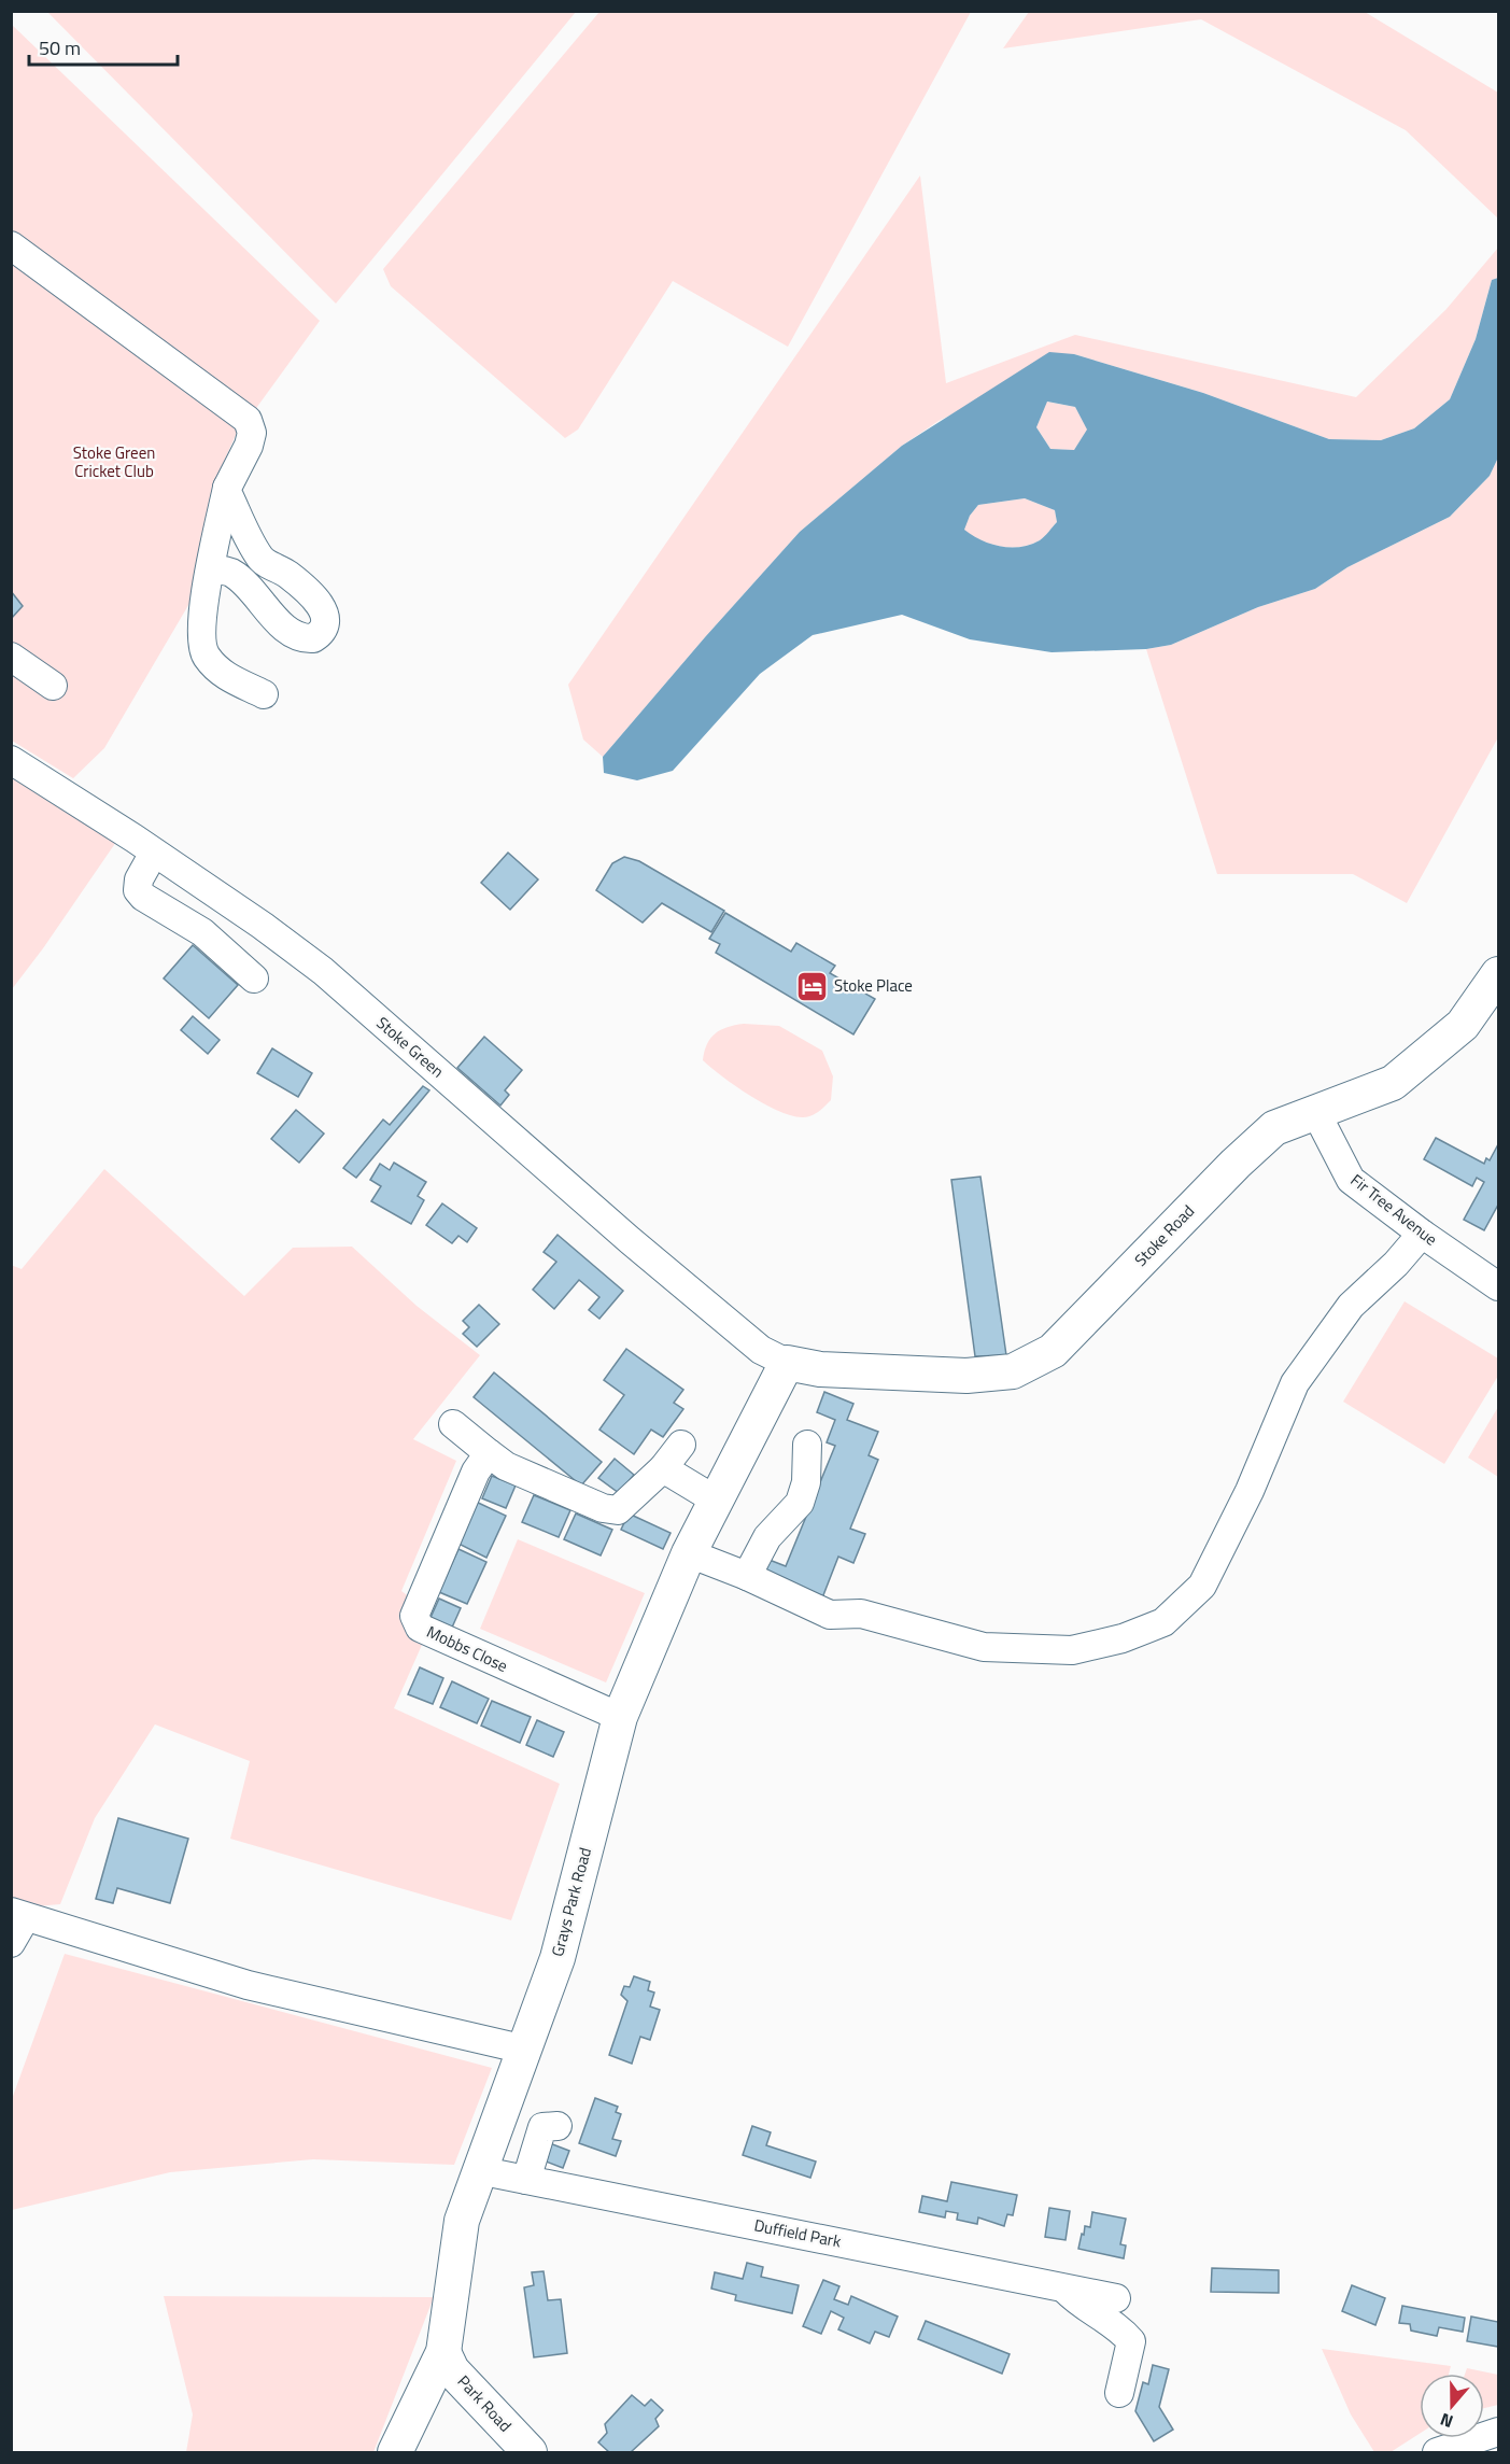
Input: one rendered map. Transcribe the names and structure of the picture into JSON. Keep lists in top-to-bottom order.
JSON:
{
  "streets": {
    "main road": ["Stoke Road", "Grays Park Road", "Park Road"],
    "street": [
      "Stoke Green",
      "Fir Tree Avenue",
      "Mobbs Close",
      "Duffield Park"
    ]
  },
  "crossings": [
    ["Stoke Green", "Stoke Road"],
    ["Stoke Green", "Grays Park Road"],
    ["Fir Tree Avenue", "Stoke Road"],
    ["Stoke Road", "Grays Park Road"],
    ["Mobbs Close", "Grays Park Road"],
    ["Grays Park Road", "Duffield Park"],
    ["Grays Park Road", "Park Road"]
  ],
  "parks": ["Stoke Green Cricket Club"],
  "places": {
    "hotel": ["Stoke Place"]
  },
  "scale_bar": "50 m",
  "north": "bottom"
}
